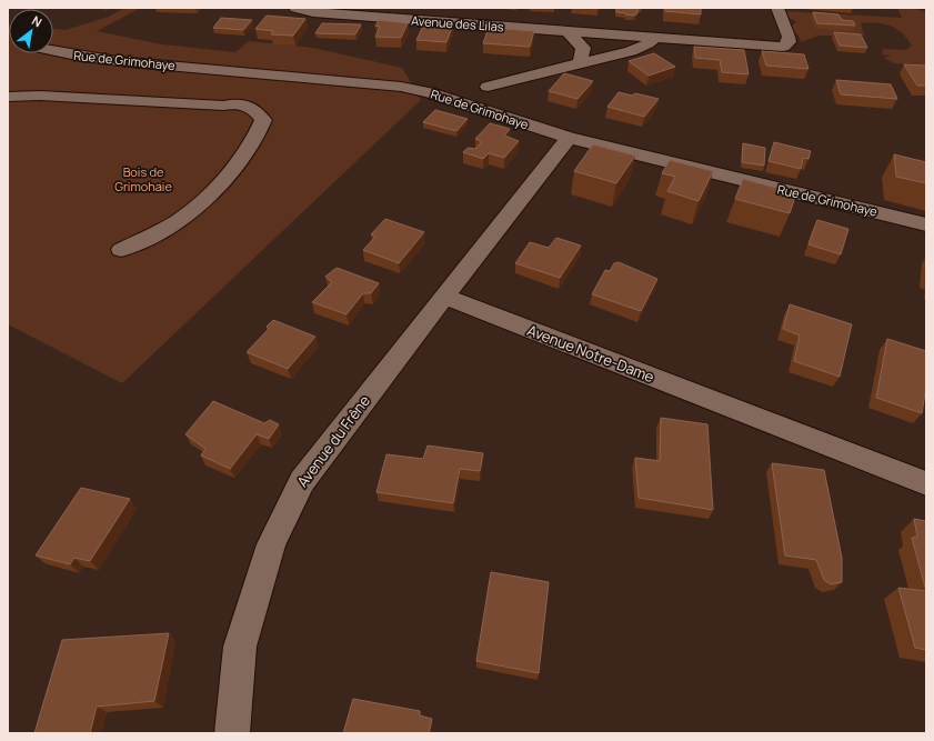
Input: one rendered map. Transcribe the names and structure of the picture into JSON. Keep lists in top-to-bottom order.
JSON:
{
  "streets": {
    "street": [
      "Avenue des Lilas",
      "Rue de Grimohaye",
      "Avenue Notre-Dame",
      "Avenue du Frêne"
    ]
  },
  "crossings": [
    ["Avenue Notre-Dame", "Avenue du Frêne"]
  ],
  "parks": ["Bois de Grimohaie"],
  "north": "top right"
}
